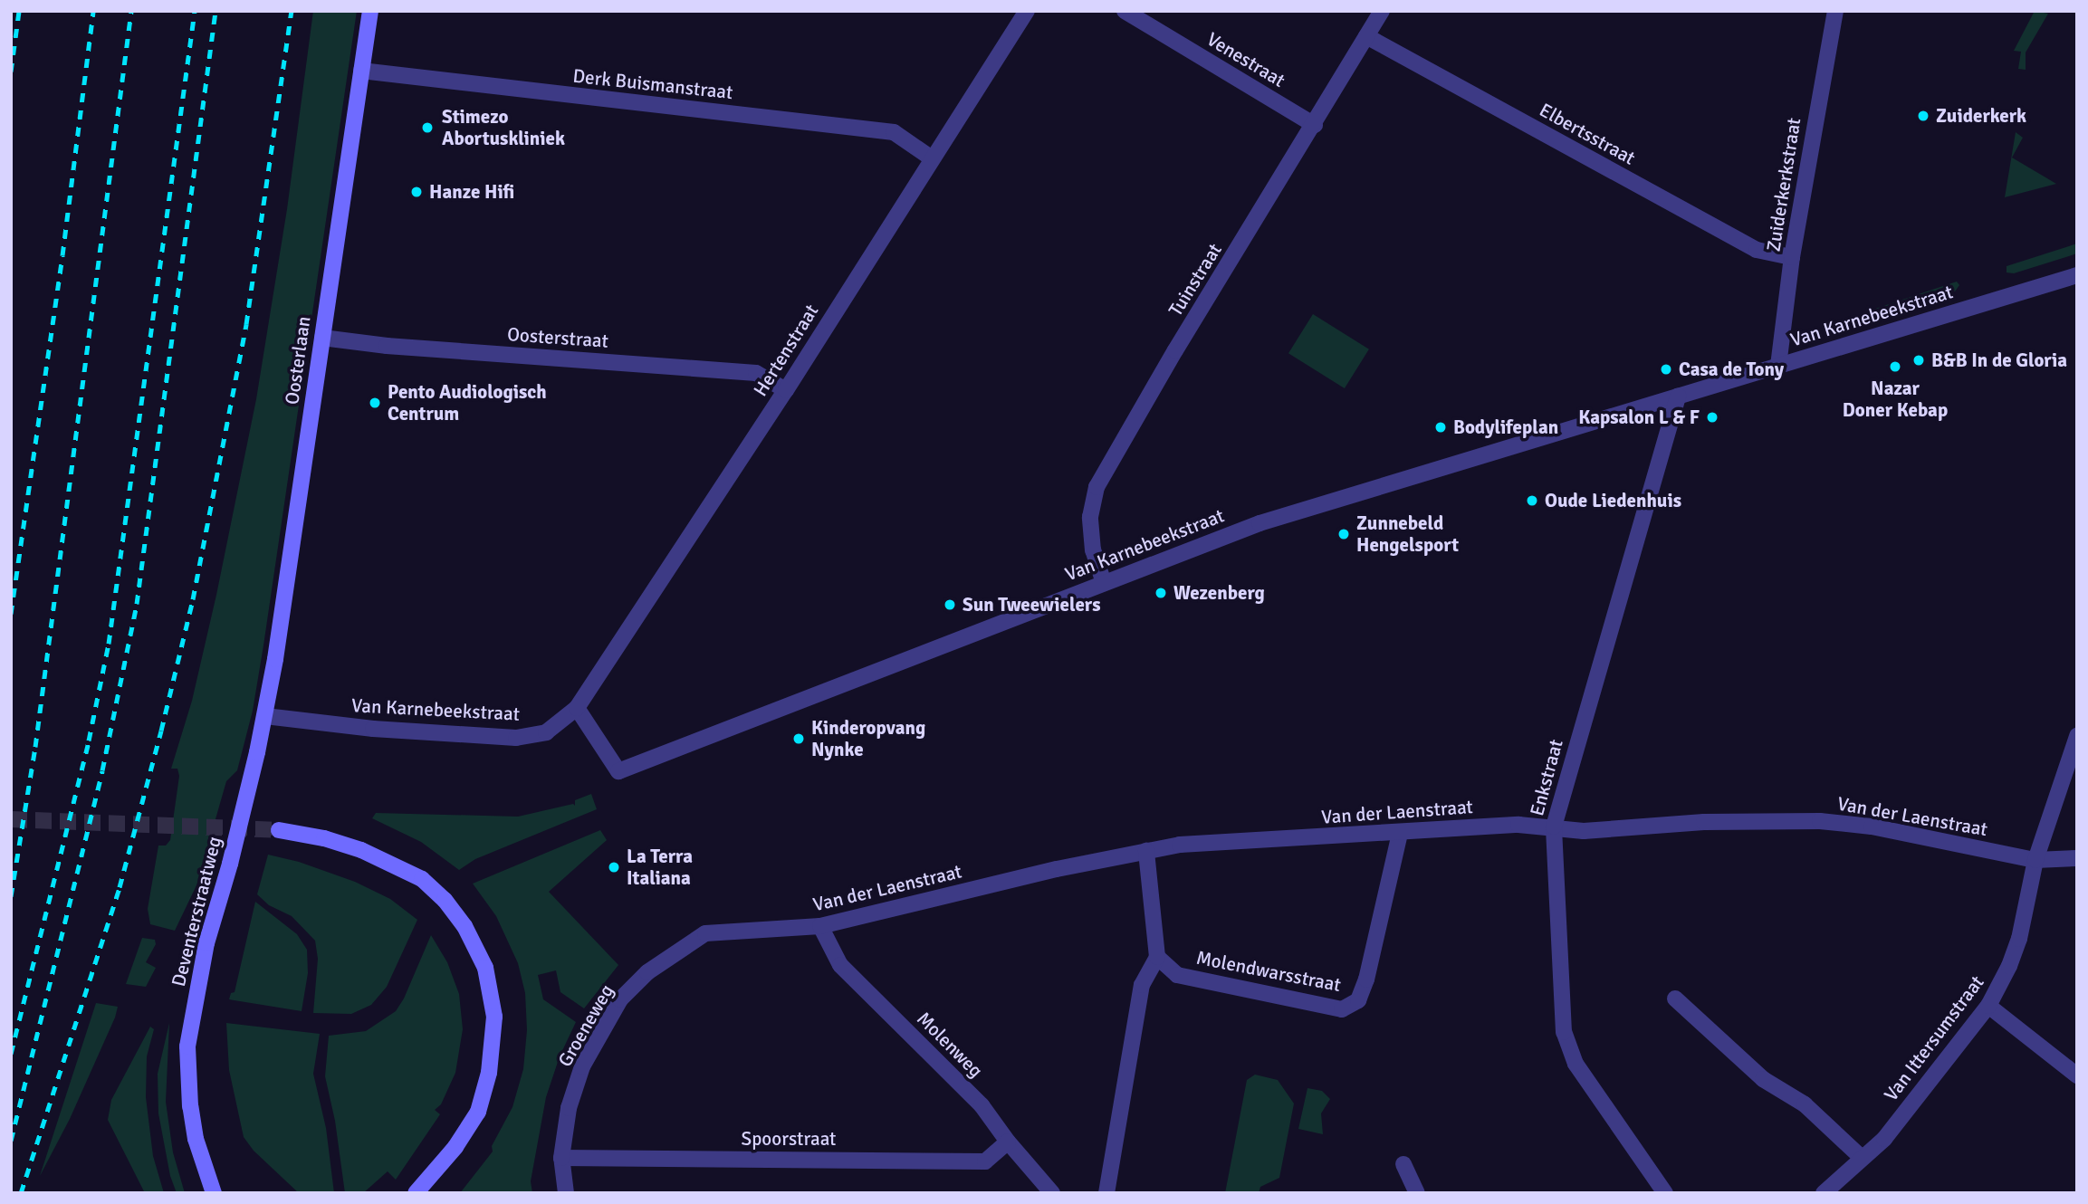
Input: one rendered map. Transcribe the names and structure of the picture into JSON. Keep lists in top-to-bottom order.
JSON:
{
  "streets": {
    "street": [
      "Venestraat",
      "Derk Buismanstraat",
      "Elbertsstraat",
      "Zuiderkerkstraat",
      "Tuinstraat",
      "Van Karnebeekstraat",
      "Oosterstraat",
      "Hertenstraat",
      "Oosterlaan",
      "Enkstraat",
      "Van der Laenstraat",
      "Deventerstraatweg",
      "Molendwarsstraat",
      "Groeneweg",
      "Van Ittersumstraat",
      "Molenweg",
      "Spoorstraat"
    ]
  },
  "crossings": [
    ["Venestraat", "Tuinstraat"],
    ["Derk Buismanstraat", "Hertenstraat"],
    ["Derk Buismanstraat", "Oosterlaan"],
    ["Elbertsstraat", "Zuiderkerkstraat"],
    ["Elbertsstraat", "Tuinstraat"],
    ["Zuiderkerkstraat", "Van Karnebeekstraat"],
    ["Tuinstraat", "Van Karnebeekstraat"],
    ["Van Karnebeekstraat", "Hertenstraat"],
    ["Van Karnebeekstraat", "Oosterlaan"],
    ["Van Karnebeekstraat", "Enkstraat"],
    ["Van Karnebeekstraat", "Deventerstraatweg"],
    ["Oosterstraat", "Hertenstraat"],
    ["Oosterstraat", "Oosterlaan"],
    ["Oosterlaan", "Deventerstraatweg"],
    ["Enkstraat", "Van der Laenstraat"],
    ["Van der Laenstraat", "Molendwarsstraat"],
    ["Van der Laenstraat", "Groeneweg"],
    ["Van der Laenstraat", "Van Ittersumstraat"],
    ["Van der Laenstraat", "Molenweg"],
    ["Groeneweg", "Spoorstraat"],
    ["Molenweg", "Spoorstraat"]
  ],
  "places": [
    "Zuiderkerk",
    "Stimezo Abortuskliniek",
    "Hanze Hifi",
    "B&B In de Gloria",
    "Nazar Doner Kebap",
    "Casa de Tony",
    "Pento Audiologisch Centrum",
    "Kapsalon L & F",
    "Bodylifeplan",
    "Oude Liedenhuis",
    "Zunnebeld Hengelsport",
    "Wezenberg",
    "Sun Tweewielers",
    "Kinderopvang Nynke",
    "La Terra Italiana"
  ]
}
